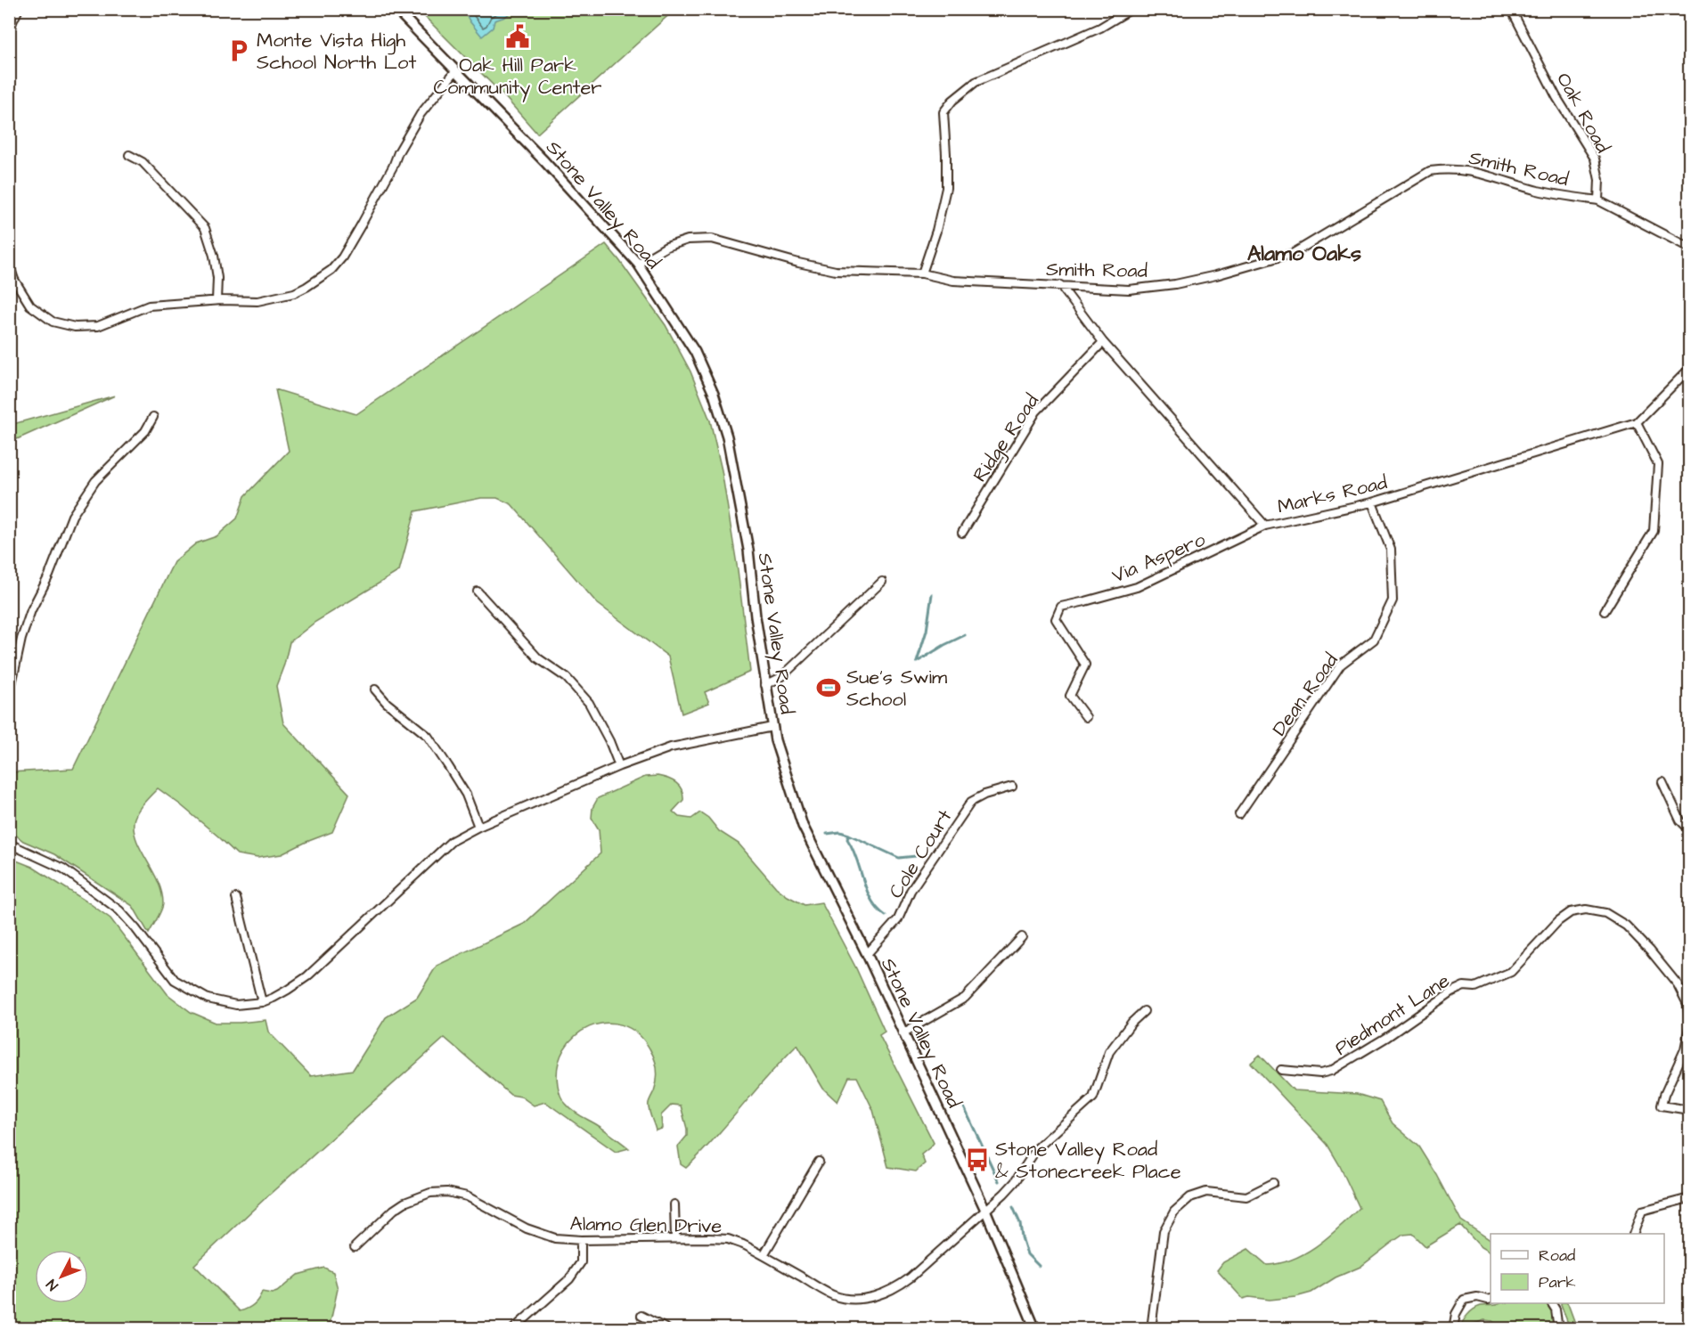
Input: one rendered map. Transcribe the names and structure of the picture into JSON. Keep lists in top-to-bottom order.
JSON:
{
  "streets": {
    "street": [
      "Oak Road",
      "Smith Road",
      "Stone Valley Road",
      "Ridge Road",
      "Marks Road",
      "Via Aspero",
      "Dean Road",
      "Cole Court",
      "Piedmont Lane",
      "Alamo Glen Drive"
    ]
  },
  "crossings": [
    ["Oak Road", "Smith Road"],
    ["Smith Road", "Stone Valley Road"],
    ["Smith Road", "Marks Road"],
    ["Stone Valley Road", "Cole Court"],
    ["Stone Valley Road", "Alamo Glen Drive"],
    ["Ridge Road", "Marks Road"],
    ["Marks Road", "Via Aspero"],
    ["Marks Road", "Dean Road"]
  ],
  "districts": ["Alamo Oaks"],
  "places": {
    "public building": ["Oak Hill Park Community Center"],
    "parking": ["Monte Vista High School North Lot"],
    "sports": ["Sue's Swim School"],
    "bus stop": ["Stone Valley Road & Stonecreek Place"]
  },
  "legend": ["Road", "Park"],
  "north": "bottom left"
}
